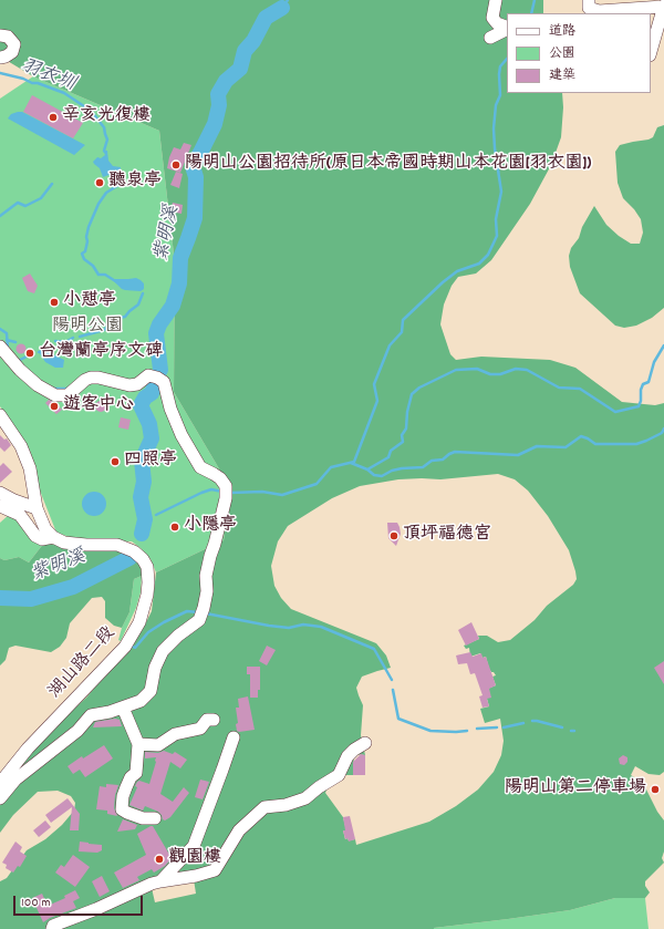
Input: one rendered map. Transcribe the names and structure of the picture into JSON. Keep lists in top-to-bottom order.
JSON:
{
  "streets": {
    "street": ["湖山路二段"]
  },
  "water": ["羽衣圳", "紫明溪"],
  "parks": ["陽明公園"],
  "places": [
    "辛亥光復樓",
    "陽明山公園招待所(原日本帝國時期山本花園[羽衣園])",
    "聽泉亭",
    "小憇亭",
    "台灣蘭亭序文碑",
    "遊客中心",
    "四照亭",
    "小隱亭",
    "頂坪福德宮",
    "陽明山第二停車場",
    "觀園樓"
  ],
  "legend": ["道路", "公園", "建築"],
  "scale_bar": "100 m"
}
